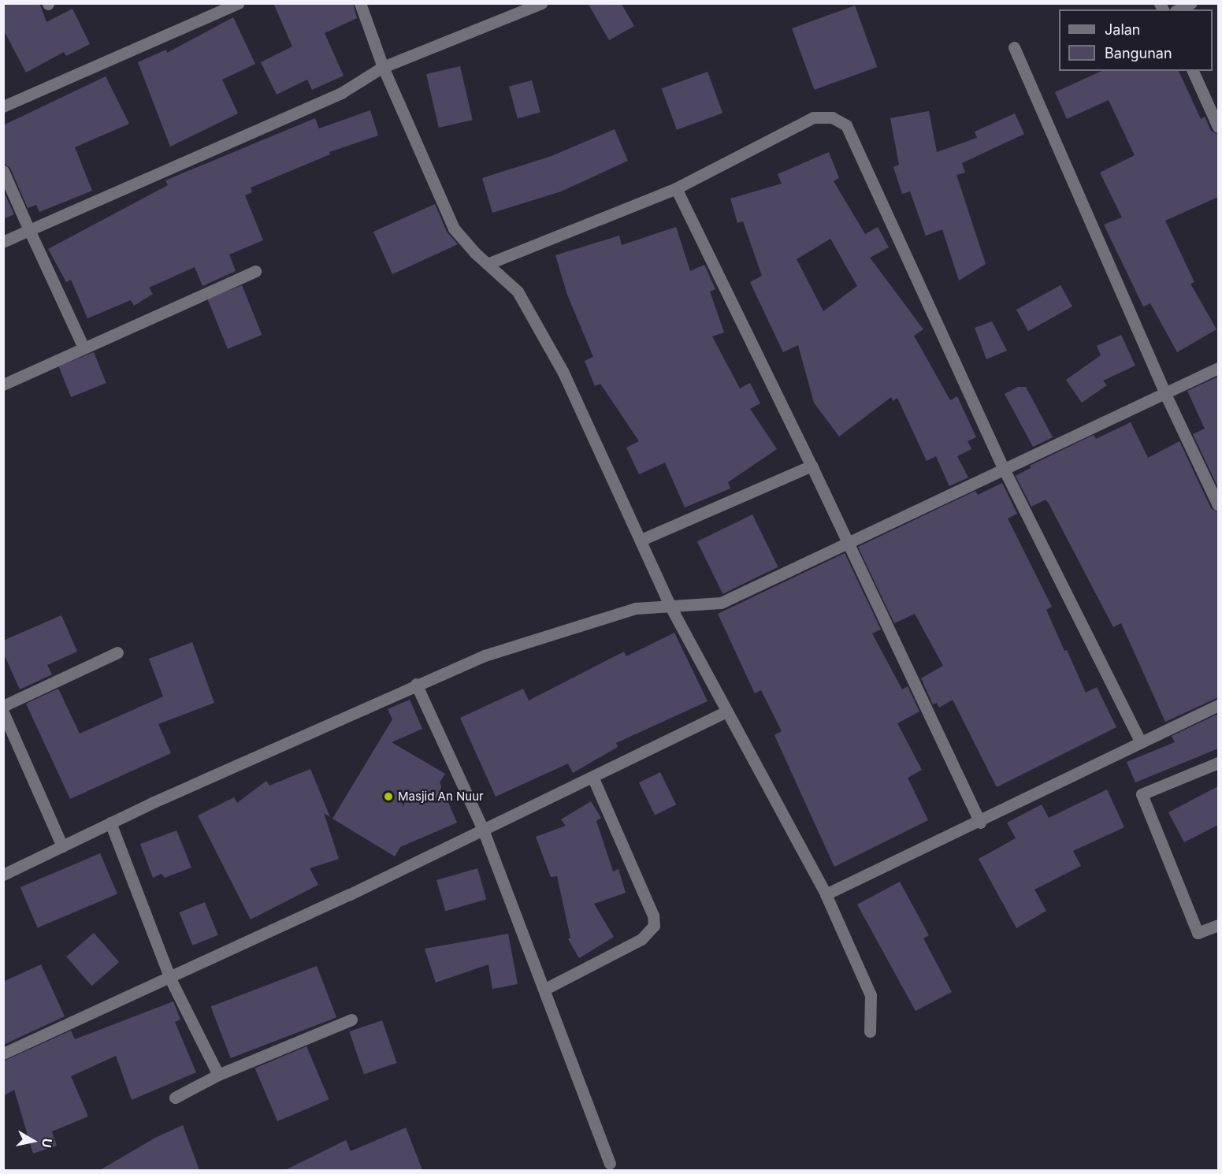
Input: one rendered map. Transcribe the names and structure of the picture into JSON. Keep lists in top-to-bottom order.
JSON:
{
  "places": ["Masjid An Nuur"],
  "legend": ["Jalan", "Bangunan"],
  "north": "right"
}
